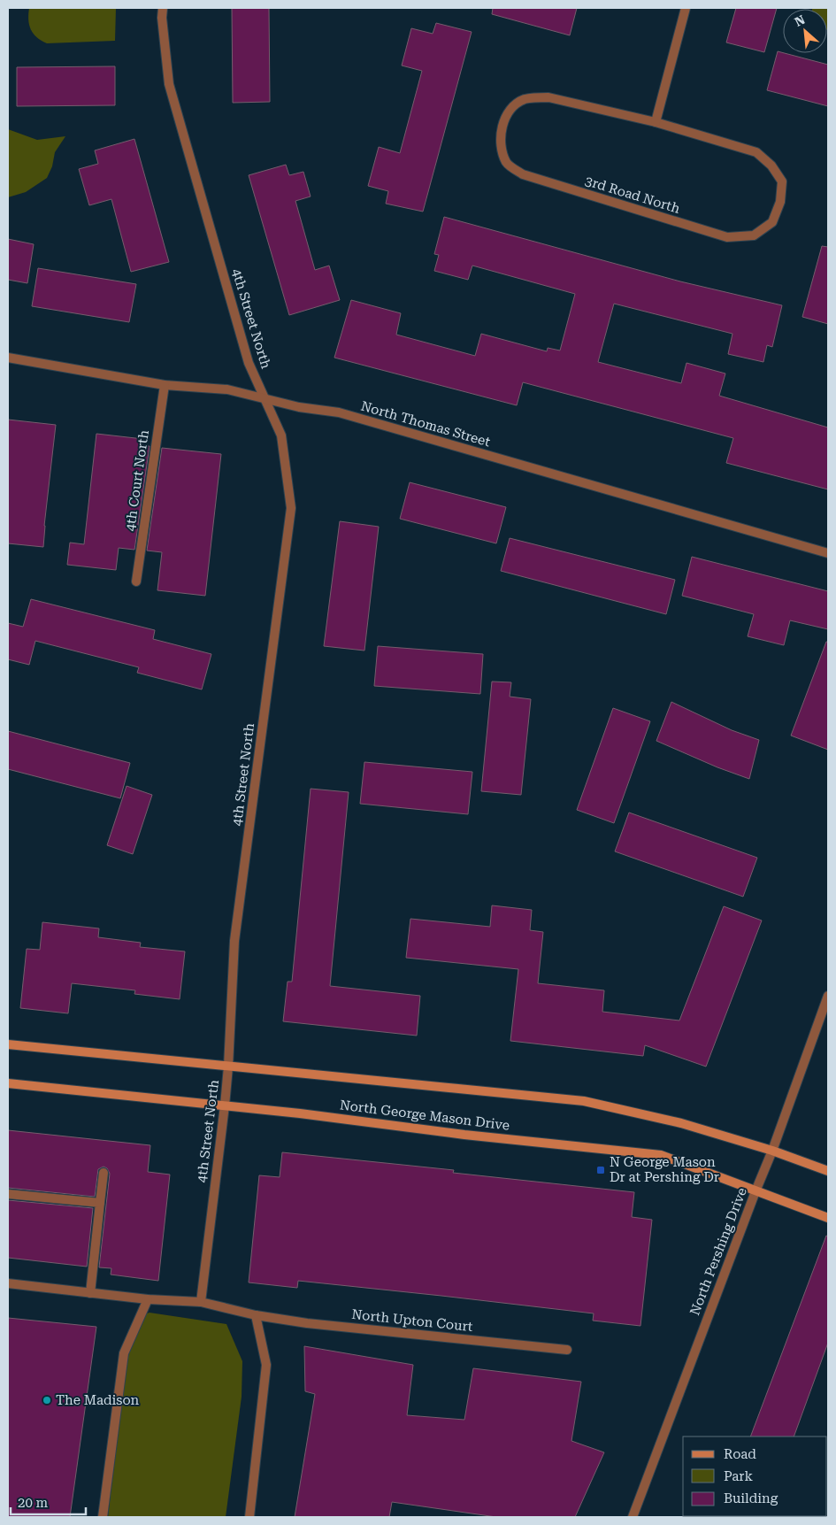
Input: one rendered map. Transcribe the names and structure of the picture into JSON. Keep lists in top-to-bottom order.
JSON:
{
  "streets": {
    "main road": ["North George Mason Drive"],
    "street": [
      "3rd Road North",
      "4th Street North",
      "North Thomas Street",
      "4th Court North",
      "North Pershing Drive",
      "North Upton Court"
    ]
  },
  "crossings": [
    ["4th Street North", "North Thomas Street"],
    ["4th Street North", "North George Mason Drive"],
    ["North Thomas Street", "4th Court North"],
    ["North George Mason Drive", "North Pershing Drive"]
  ],
  "places": {
    "transit": ["N George Mason Dr at Pershing Dr"],
    "other": ["The Madison"]
  },
  "legend": ["Road", "Park", "Building"],
  "scale_bar": "20 m",
  "north": "top left"
}
